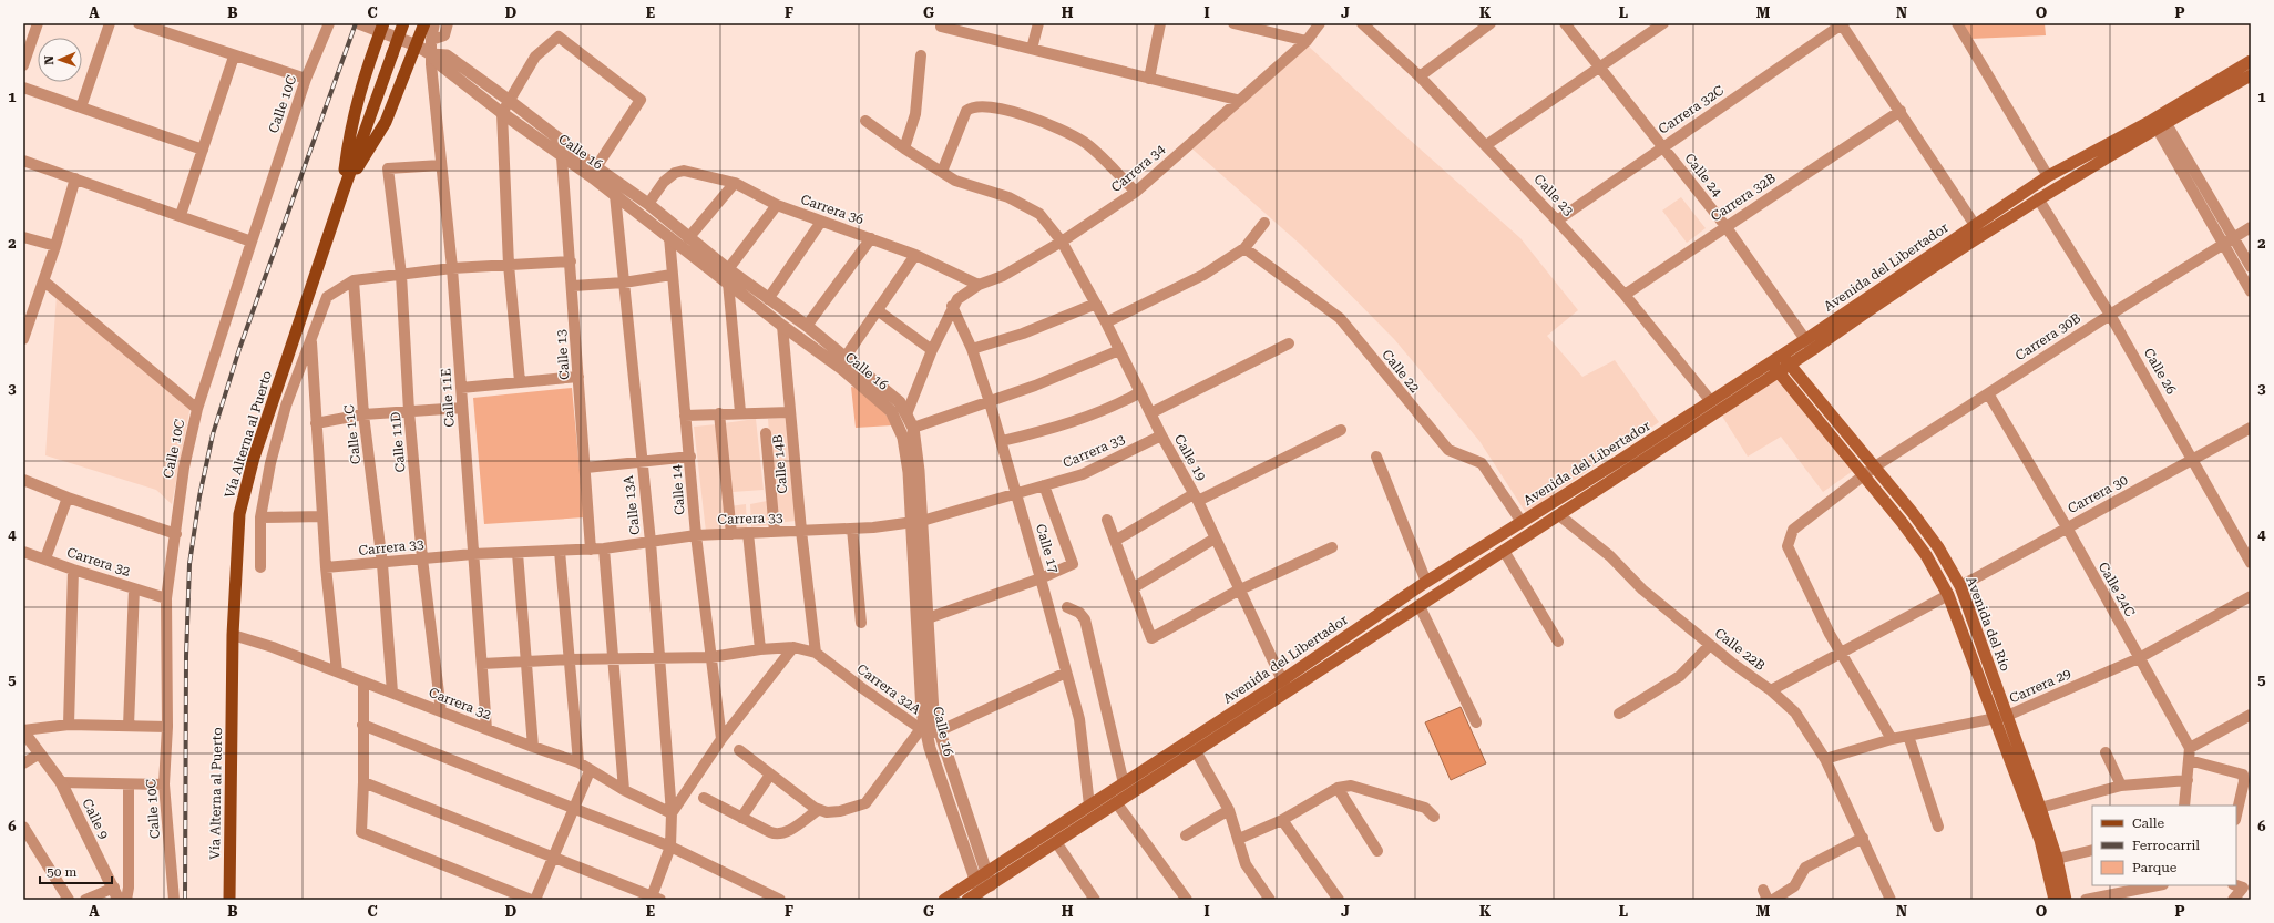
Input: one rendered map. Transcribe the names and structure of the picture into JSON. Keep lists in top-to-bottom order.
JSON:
{
  "streets": {
    "main road": ["Avenida del Libertador", "Vía Alterna al Puerto", "Avenida del Río"],
    "street": [
      "Calle 10C",
      "Carrera 32C",
      "Calle 16",
      "Carrera 34",
      "Calle 24",
      "Calle 23",
      "Carrera 32B",
      "Carrera 36",
      "Carrera 30B",
      "Calle 13",
      "Calle 22",
      "Calle 26",
      "Calle 11E",
      "Calle 11C",
      "Calle 11D",
      "Carrera 33",
      "Calle 19",
      "Calle 14B",
      "Calle 14",
      "Carrera 30",
      "Calle 13A",
      "Calle 17",
      "Carrera 32",
      "Calle 24C",
      "Calle 22B",
      "Carrera 29",
      "Carrera 32A",
      "Calle 9"
    ]
  },
  "crossings": [
    ["Calle 10C", "Carrera 32"],
    ["Carrera 32C", "Calle 24"],
    ["Carrera 32C", "Calle 23"],
    ["Calle 16", "Carrera 36"],
    ["Calle 16", "Avenida del Libertador"],
    ["Calle 16", "Calle 13"],
    ["Calle 16", "Calle 11E"],
    ["Calle 16", "Carrera 33"],
    ["Calle 16", "Calle 14B"],
    ["Calle 16", "Calle 14"],
    ["Calle 16", "Calle 13A"],
    ["Calle 16", "Carrera 32A"],
    ["Carrera 34", "Carrera 36"],
    ["Carrera 34", "Calle 19"],
    ["Carrera 34", "Calle 17"],
    ["Calle 24", "Carrera 32B"],
    ["Calle 24", "Avenida del Libertador"],
    ["Calle 23", "Carrera 32B"],
    ["Calle 23", "Avenida del Libertador"],
    ["Avenida del Libertador", "Calle 22"],
    ["Avenida del Libertador", "Calle 26"],
    ["Avenida del Libertador", "Calle 19"],
    ["Avenida del Libertador", "Calle 17"],
    ["Avenida del Libertador", "Avenida del Río"],
    ["Avenida del Libertador", "Calle 22B"],
    ["Carrera 30B", "Calle 26"],
    ["Carrera 30B", "Calle 24C"],
    ["Carrera 30B", "Avenida del Río"],
    ["Carrera 30B", "Carrera 29"],
    ["Calle 13", "Carrera 33"],
    ["Calle 26", "Carrera 30"],
    ["Calle 11E", "Calle 11D"],
    ["Calle 11E", "Carrera 33"],
    ["Calle 11E", "Carrera 32"],
    ["Calle 11E", "Carrera 32A"],
    ["Vía Alterna al Puerto", "Carrera 32"],
    ["Calle 11C", "Carrera 33"],
    ["Calle 11C", "Carrera 32"],
    ["Calle 11D", "Carrera 33"],
    ["Calle 11D", "Carrera 32"],
    ["Carrera 33", "Calle 19"],
    ["Carrera 33", "Calle 14B"],
    ["Carrera 33", "Calle 14"],
    ["Carrera 33", "Calle 13A"],
    ["Carrera 33", "Calle 17"],
    ["Calle 14B", "Carrera 32A"],
    ["Calle 14", "Carrera 32A"],
    ["Carrera 30", "Calle 24C"],
    ["Carrera 30", "Avenida del Río"],
    ["Calle 13A", "Carrera 32"],
    ["Calle 13A", "Carrera 32A"],
    ["Calle 24C", "Carrera 29"],
    ["Avenida del Río", "Carrera 29"],
    ["Calle 22B", "Carrera 29"]
  ],
  "legend": ["Calle", "Ferrocarril", "Parque"],
  "scale_bar": "50 m",
  "north": "left",
  "grid": {
    "columns": [
      "A",
      "B",
      "C",
      "D",
      "E",
      "F",
      "G",
      "H",
      "I",
      "J",
      "K",
      "L",
      "M",
      "N",
      "O",
      "P"
    ],
    "rows": [
      "1",
      "2",
      "3",
      "4",
      "5",
      "6"
    ]
  }
}
